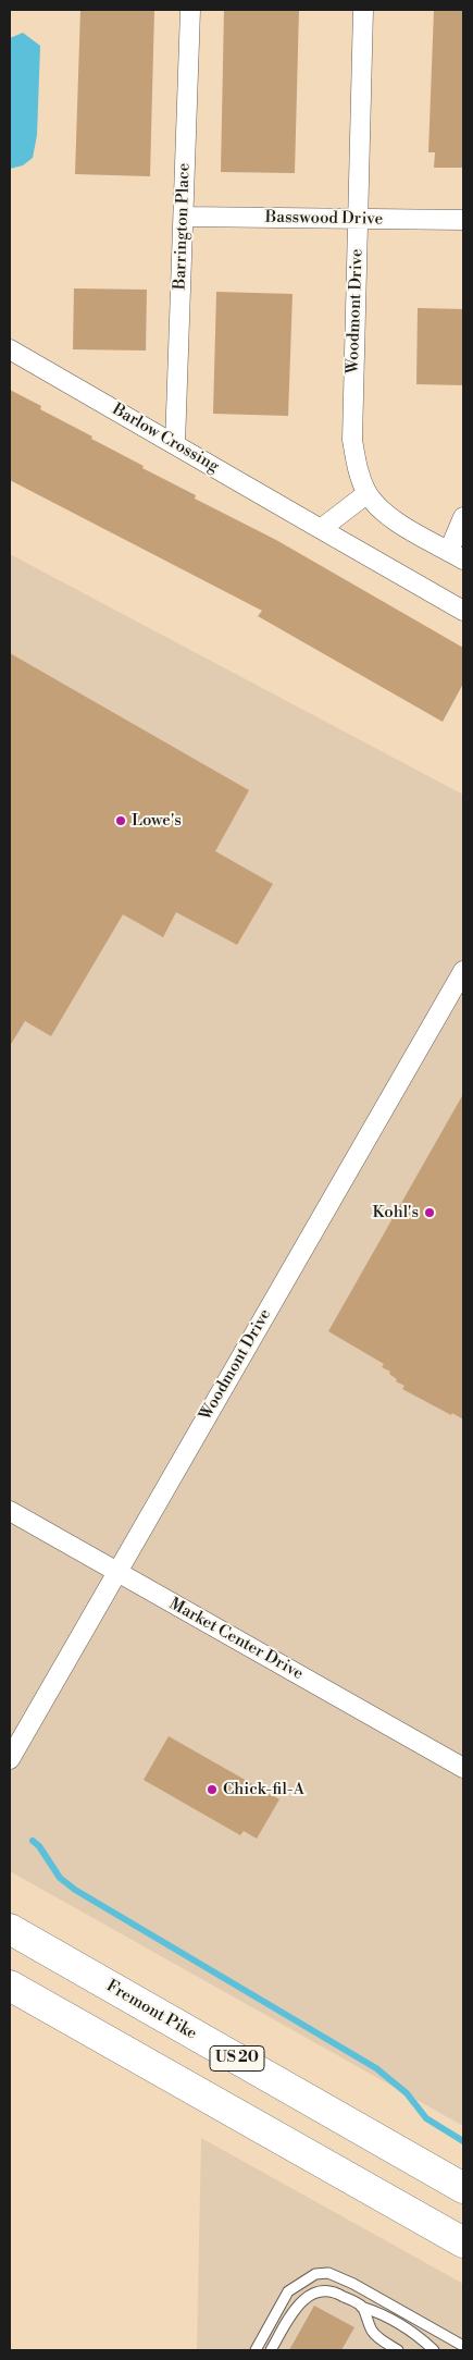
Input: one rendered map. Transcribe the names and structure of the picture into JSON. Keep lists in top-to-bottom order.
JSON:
{
  "streets": {
    "highway": ["Fremont Pike", "US 20"],
    "street": [
      "Basswood Drive",
      "Barrington Place",
      "Woodmont Drive",
      "Barlow Crossing",
      "Market Center Drive"
    ]
  },
  "crossings": [
    ["Basswood Drive", "Barrington Place"],
    ["Basswood Drive", "Woodmont Drive"],
    ["Barrington Place", "Barlow Crossing"],
    ["Woodmont Drive", "Market Center Drive"]
  ],
  "places": ["Lowe's", "Kohl's", "Chick-fil-A"]
}
